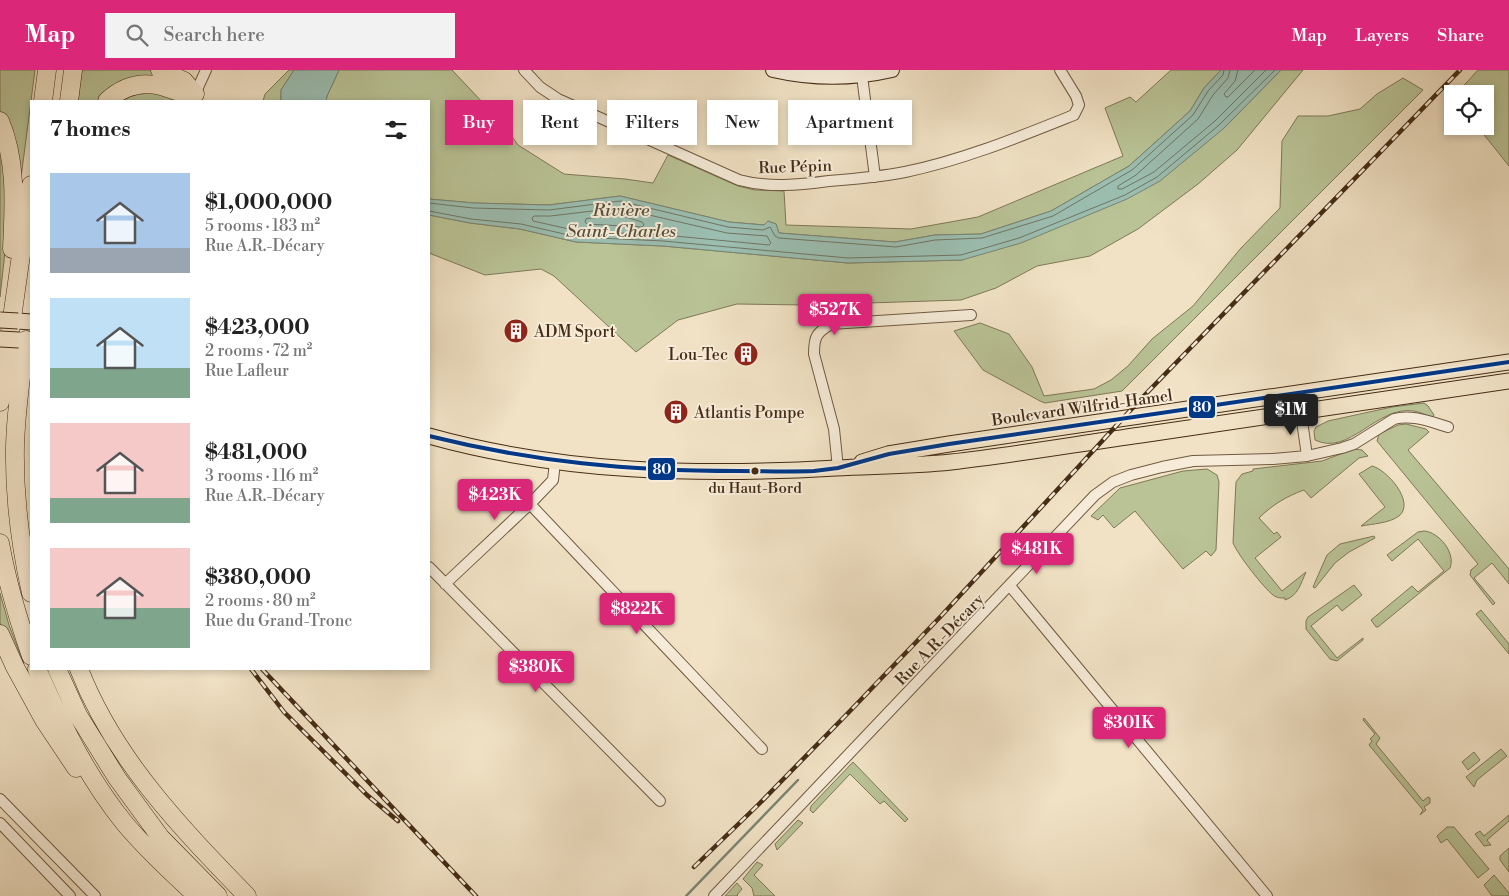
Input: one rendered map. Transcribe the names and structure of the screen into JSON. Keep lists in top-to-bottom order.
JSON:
{
  "streets": {
    "main road": ["Boulevard Wilfrid-Hamel"],
    "street": ["Rue Pépin", "Rue A.R.-Décary"]
  },
  "water": ["Rivière Saint-Charles"],
  "places": {
    "building": ["ADM Sport", "Lou-Tec", "Atlantis Pompe"],
    "other": ["du Haut-Bord"]
  },
  "lines": ["transit line 80"],
  "page": {
    "header": "Map",
    "search": "Search here",
    "nav": ["Map", "Layers", "Share"],
    "chip": [
      "Buy",
      "Rent",
      "Filters",
      "New",
      "Apartment"
    ],
    "heading": "7 homes",
    "list": [
      {
        "name": "$1,000,000",
        "note": "5 rooms · 183 m² · Rue A.R.-Décary"
      },
      {
        "name": "$423,000",
        "note": "2 rooms · 72 m² · Rue Lafleur"
      },
      {
        "name": "$481,000",
        "note": "3 rooms · 116 m² · Rue A.R.-Décary"
      },
      {
        "name": "$380,000",
        "note": "2 rooms · 80 m² · Rue du Grand-Tronc"
      }
    ],
    "price": [
      "$527K",
      "$1M",
      "$423K",
      "$481K",
      "$822K",
      "$380K",
      "$301K"
    ]
  }
}
